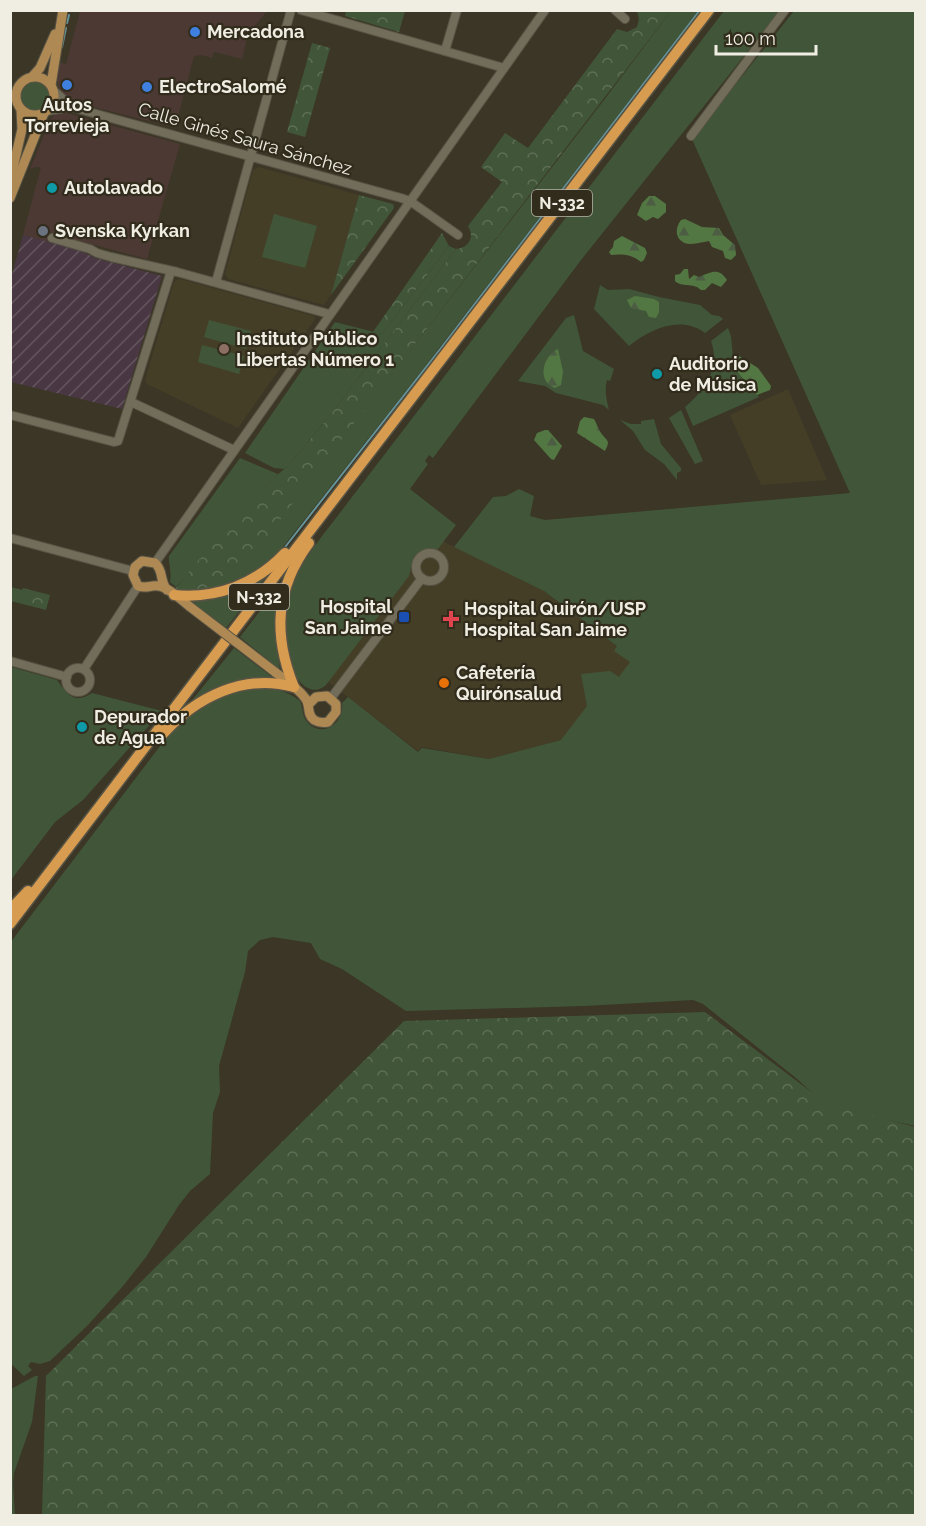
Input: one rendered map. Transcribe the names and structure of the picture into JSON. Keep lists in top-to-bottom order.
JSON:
{
  "streets": {
    "highway": ["N-332"],
    "street": ["Calle Ginés Saura Sánchez"]
  },
  "places": {
    "other": [
      "Mercadona",
      "Autos Torrevieja",
      "ElectroSalomé",
      "Autolavado",
      "Svenska Kyrkan",
      "Instituto Público Libertas Número 1",
      "Auditorio de Música",
      "Cafetería Quirónsalud",
      "Depurador de Agua"
    ],
    "transit": ["Hospital San Jaime"],
    "health": ["Hospital Quirón/USP Hospital San Jaime"]
  },
  "scale_bar": "100 m"
}
